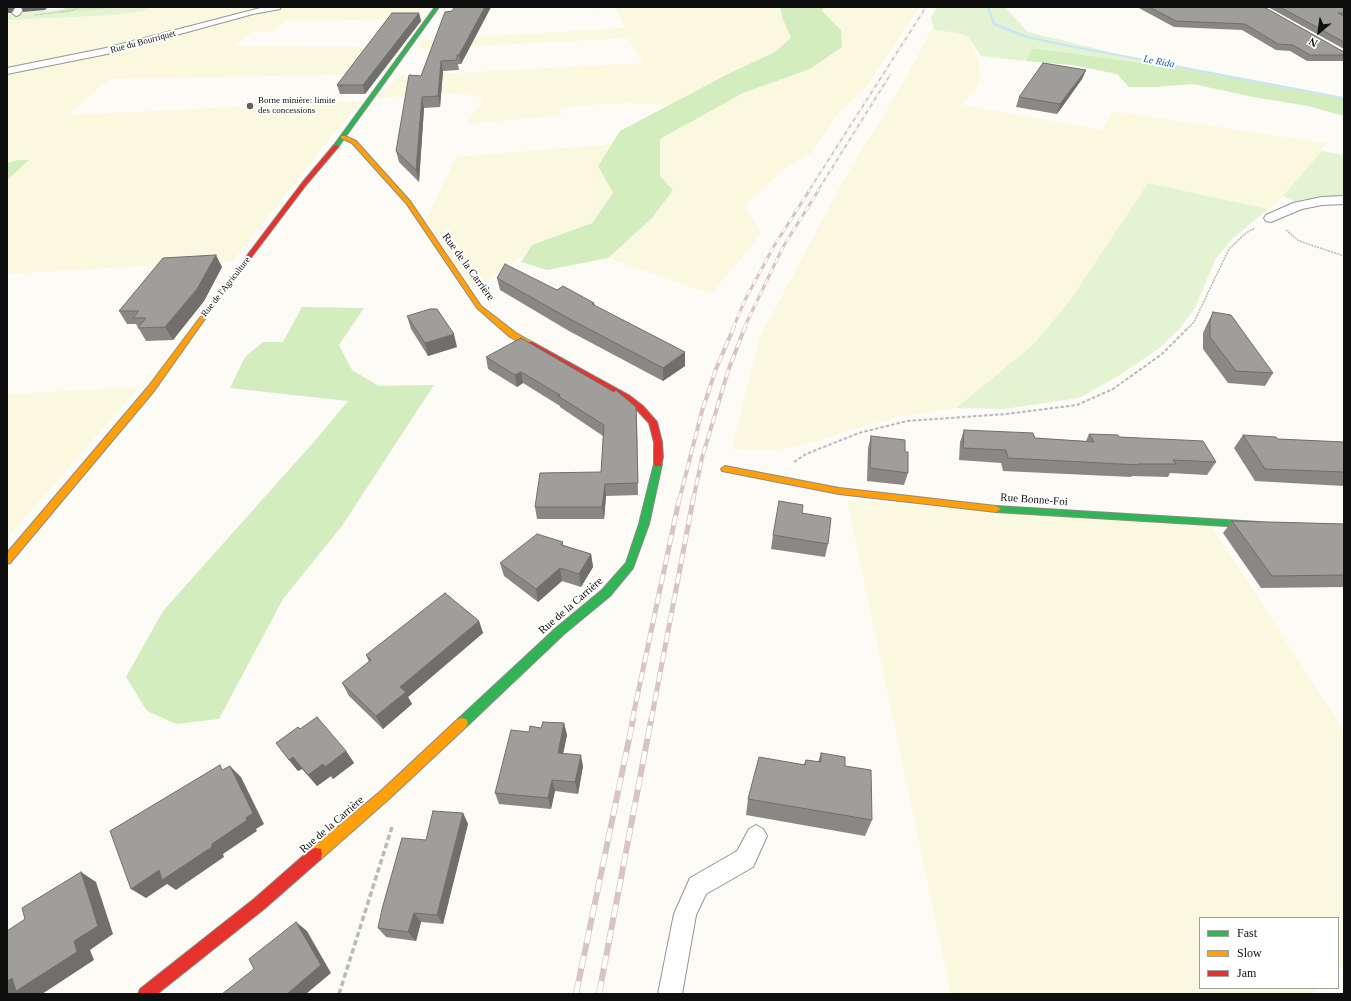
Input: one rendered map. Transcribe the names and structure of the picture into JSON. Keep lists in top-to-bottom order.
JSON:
{
  "streets": {
    "street": [
      "Rue du Bourriquet",
      "Rue de la Carrière",
      "Rue de l'Agriculture",
      "Rue Bonne-Foi"
    ]
  },
  "crossings": [
    ["Rue de la Carrière", "Rue de l'Agriculture"]
  ],
  "water": ["Le Rida"],
  "places": ["Borne minière: limite des concessions"],
  "legend": ["Fast", "Slow", "Jam"],
  "north": "bottom left"
}
